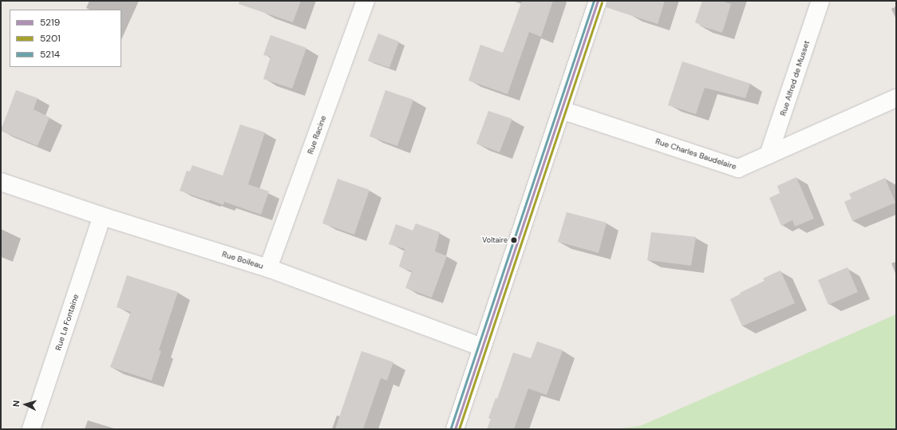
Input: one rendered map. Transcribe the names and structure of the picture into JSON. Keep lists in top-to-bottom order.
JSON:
{
  "streets": {
    "street": [
      "Rue Alfred de Musset",
      "Rue Racine",
      "Rue Charles Baudelaire",
      "Rue Boileau",
      "Rue La Fontaine"
    ]
  },
  "crossings": [
    ["Rue Alfred de Musset", "Rue Charles Baudelaire"],
    ["Rue Racine", "Rue Boileau"],
    ["Rue Boileau", "Rue La Fontaine"]
  ],
  "places": ["Voltaire"],
  "lines": ["transit line 5219", "transit line 5214", "transit line 5201"],
  "legend": ["5219", "5201", "5214"],
  "north": "left"
}
